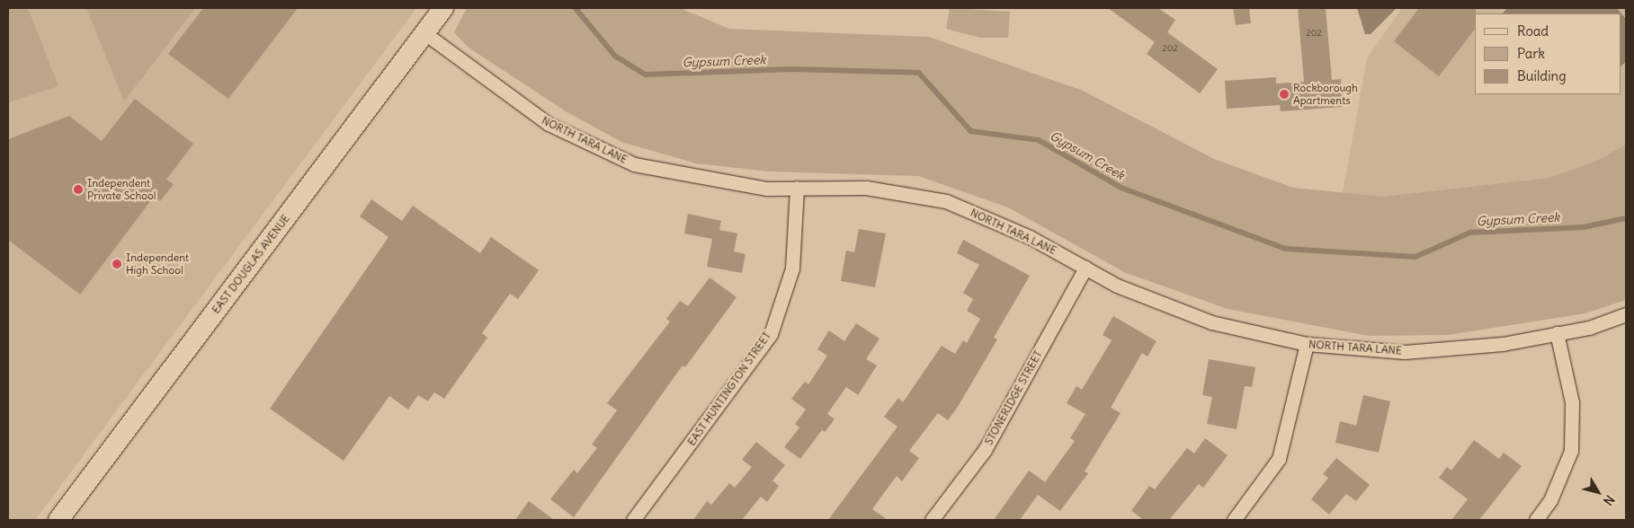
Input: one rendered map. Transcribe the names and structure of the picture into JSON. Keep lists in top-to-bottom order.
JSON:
{
  "streets": {
    "street": [
      "NORTH TARA LANE",
      "EAST DOUGLAS AVENUE",
      "EAST HUNTINGTON STREET",
      "STONERIDGE STREET"
    ]
  },
  "crossings": [
    ["NORTH TARA LANE", "EAST DOUGLAS AVENUE"],
    ["NORTH TARA LANE", "EAST HUNTINGTON STREET"],
    ["NORTH TARA LANE", "STONERIDGE STREET"]
  ],
  "water": ["Gypsum Creek"],
  "places": ["Rockborough Apartments", "Independent Private School", "Independent High School"],
  "house_numbers": ["202", "202"],
  "legend": ["Road", "Park", "Building"],
  "north": "bottom right"
}
